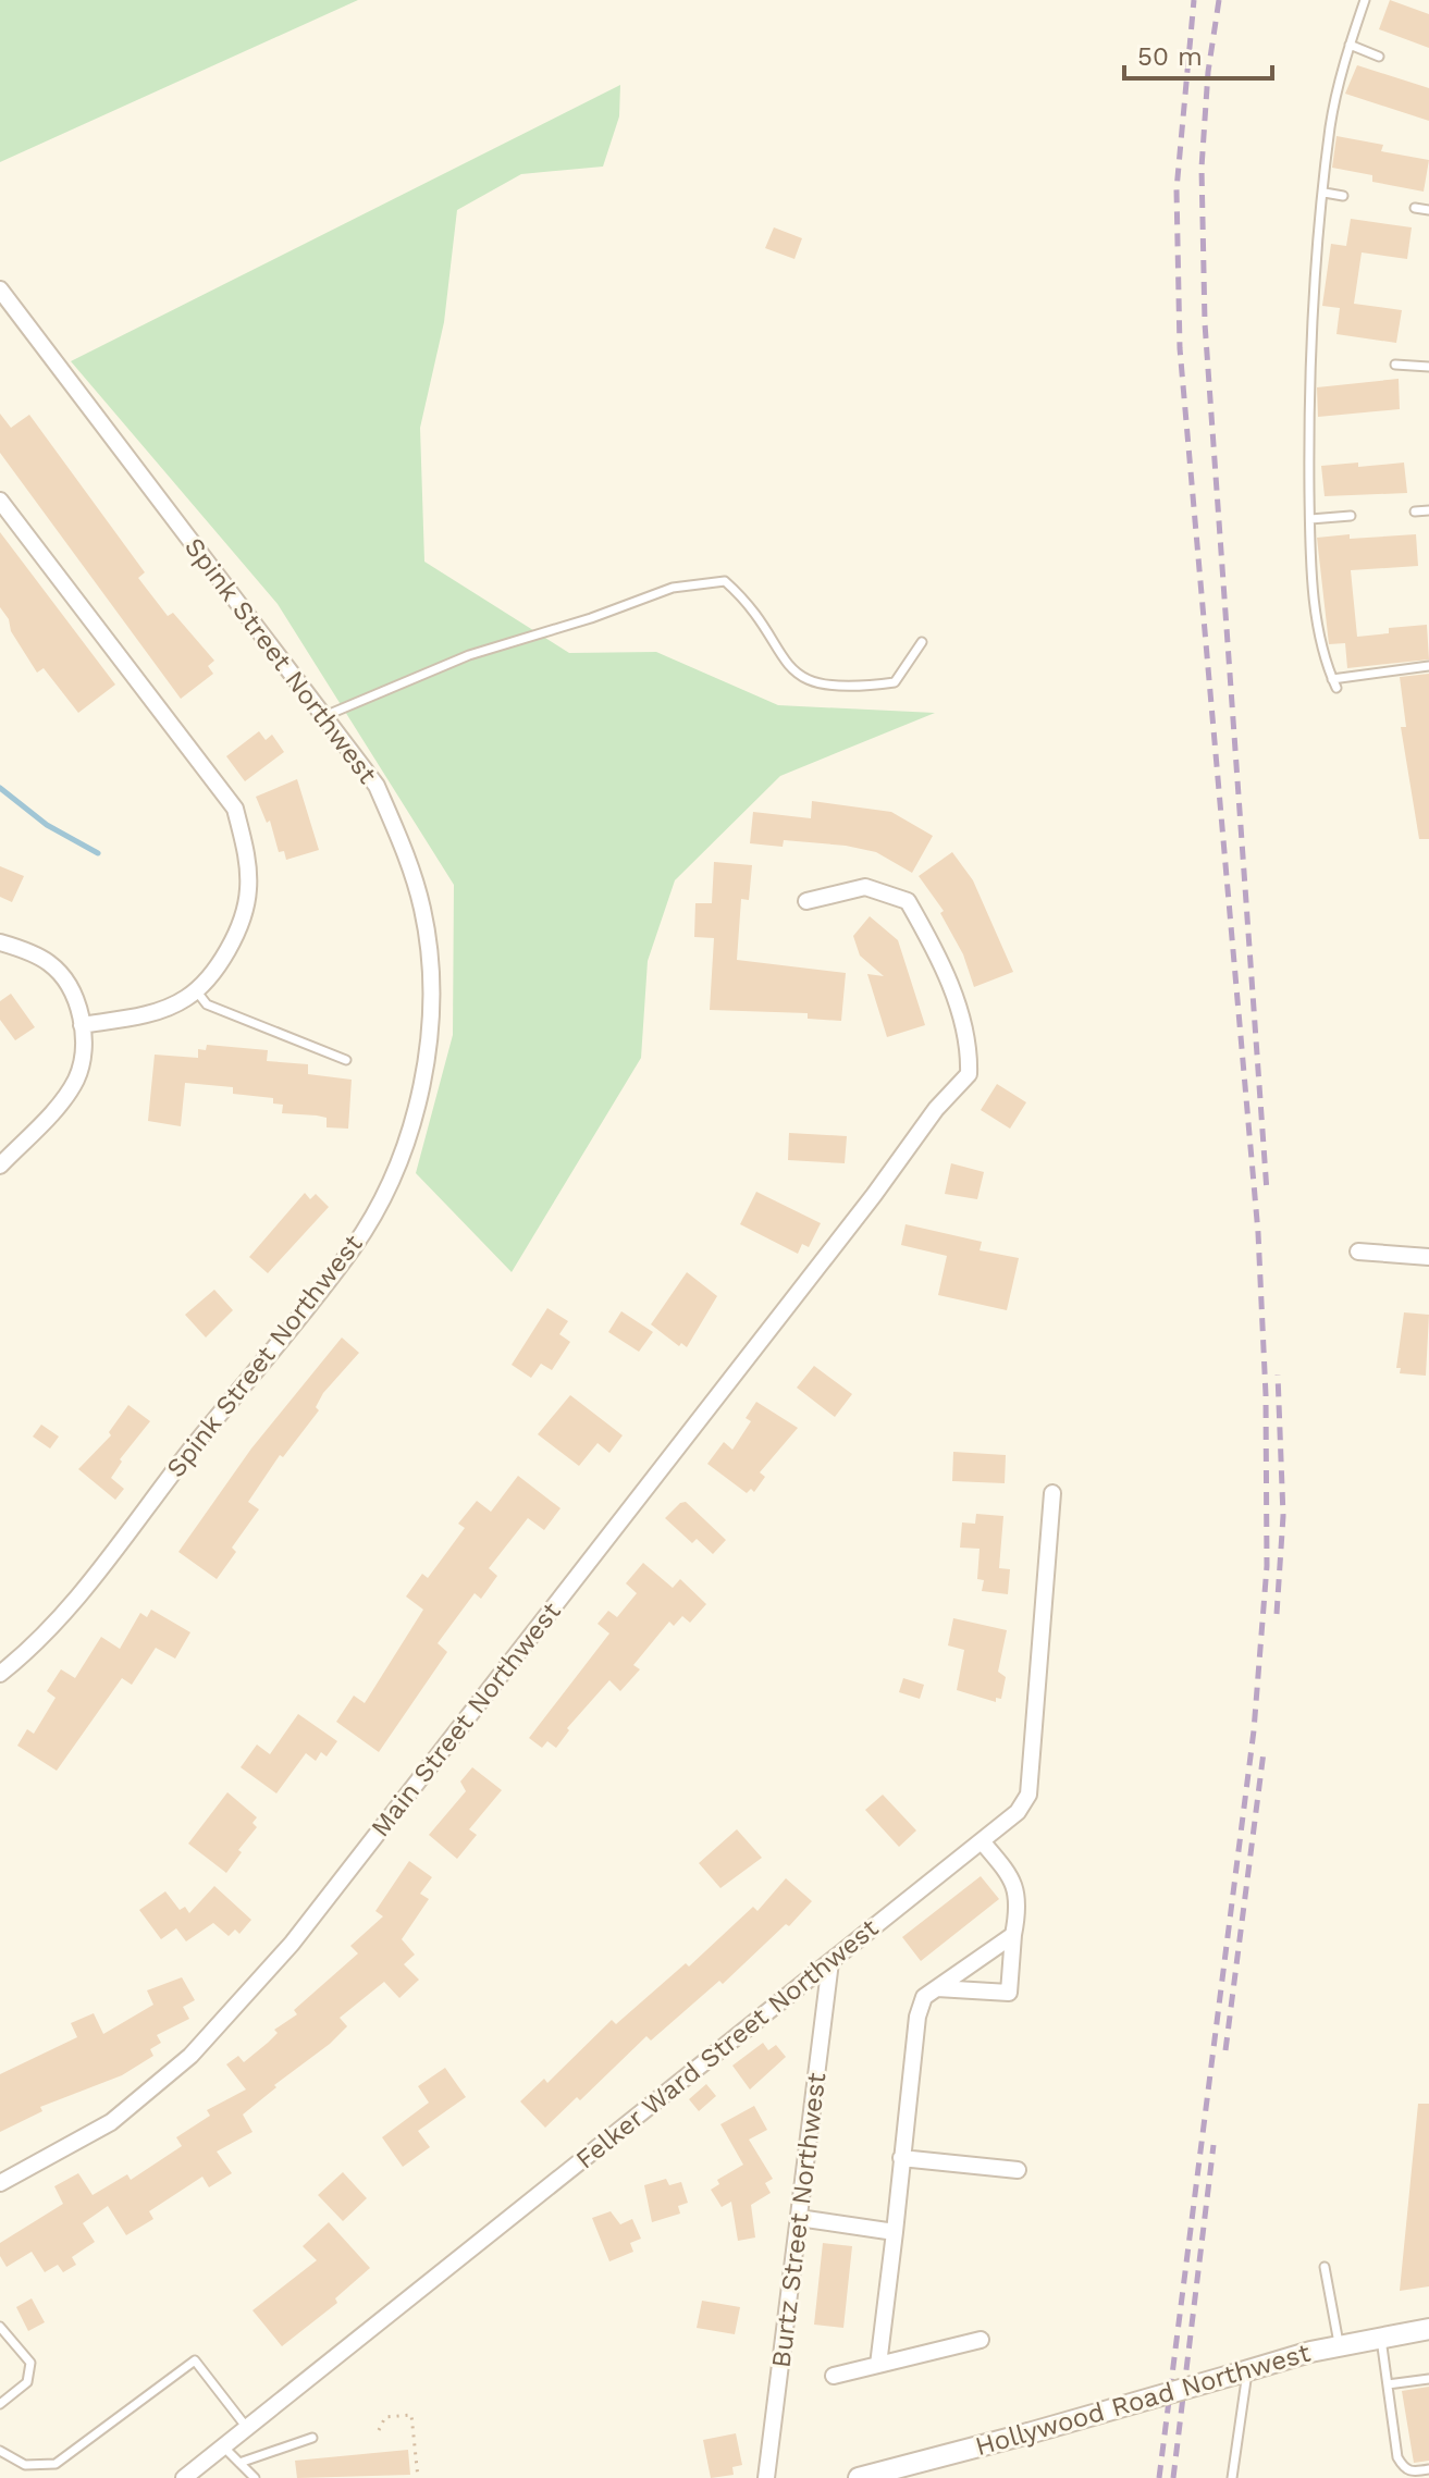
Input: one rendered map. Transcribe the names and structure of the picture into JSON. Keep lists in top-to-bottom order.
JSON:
{
  "streets": {
    "street": [
      "Spink Street Northwest",
      "Main Street Northwest",
      "Felker Ward Street Northwest",
      "Burtz Street Northwest",
      "Hollywood Road Northwest"
    ]
  },
  "crossings": [
    ["Felker Ward Street Northwest", "Burtz Street Northwest"]
  ],
  "scale_bar": "50 m"
}
